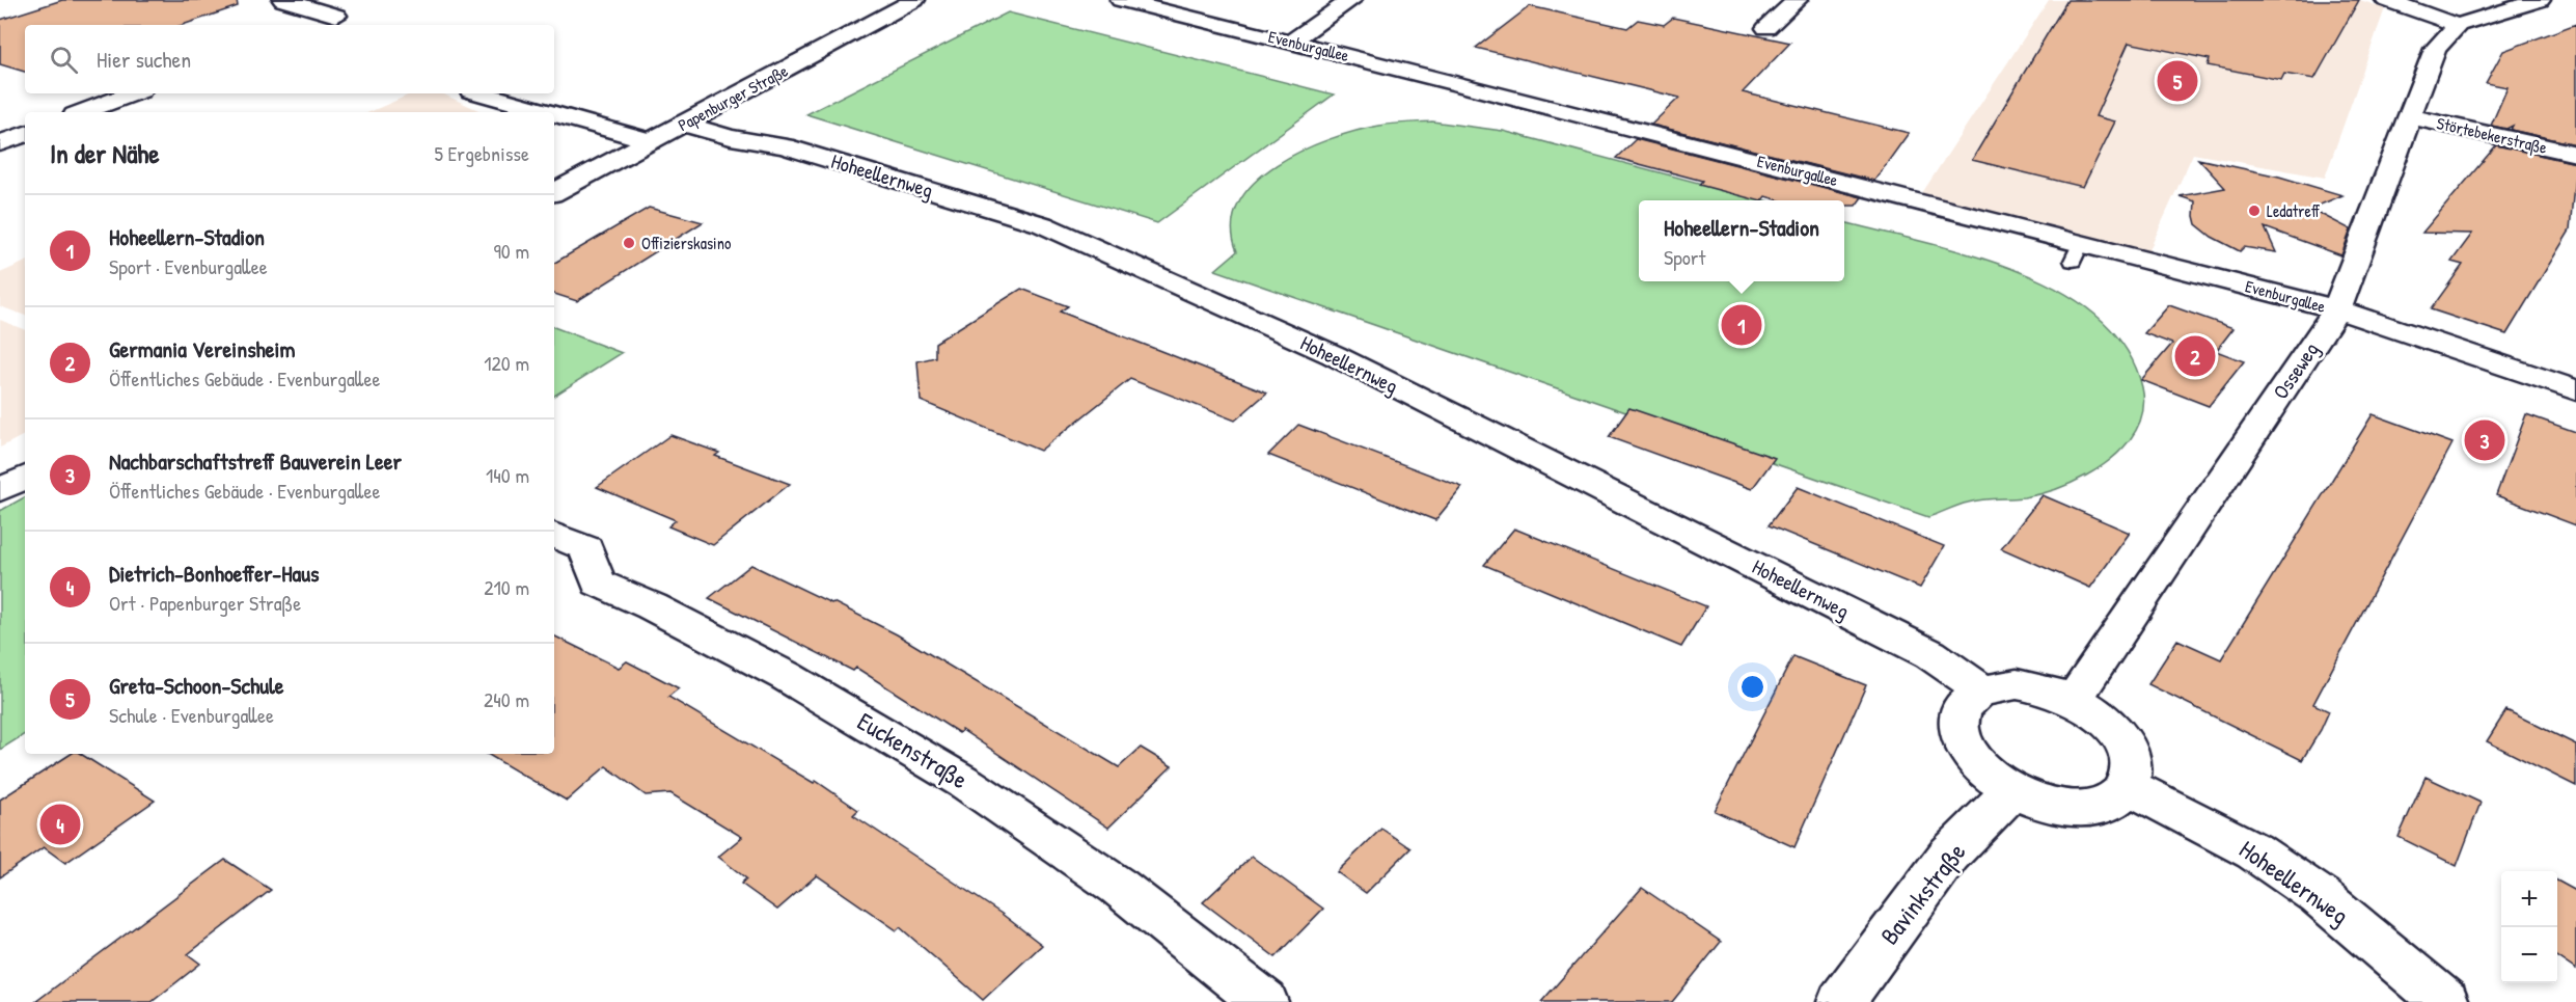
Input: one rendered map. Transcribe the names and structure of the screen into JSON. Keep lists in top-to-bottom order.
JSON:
{
  "streets": {
    "street": [
      "Evenburgallee",
      "Papenburger Straße",
      "Störtebekerstraße",
      "Hoheellernweg",
      "Osseweg",
      "Euckenstraße",
      "Bavinkstraße"
    ]
  },
  "crossings": [
    ["Evenburgallee", "Osseweg"],
    ["Papenburger Straße", "Hoheellernweg"],
    ["Störtebekerstraße", "Osseweg"],
    ["Hoheellernweg", "Osseweg"],
    ["Hoheellernweg", "Bavinkstraße"],
    ["Osseweg", "Bavinkstraße"]
  ],
  "places": ["Ledatreff", "Offizierskasino"],
  "page": {
    "search": "Hier suchen",
    "pins": [
      "5",
      "1",
      "2",
      "3",
      "4"
    ],
    "heading": ["In der Nähe", "5 Ergebnisse"],
    "list": [
      {
        "mark": "1",
        "name": "Hoheellern-Stadion",
        "note": "Sport · Evenburgallee",
        "value": "90 m"
      },
      {
        "mark": "2",
        "name": "Germania Vereinsheim",
        "note": "Öffentliches Gebäude · Evenburgallee",
        "value": "120 m"
      },
      {
        "mark": "3",
        "name": "Nachbarschaftstreff Bauverein Leer",
        "note": "Öffentliches Gebäude · Evenburgallee",
        "value": "140 m"
      },
      {
        "mark": "4",
        "name": "Dietrich-Bonhoeffer-Haus",
        "note": "Ort · Papenburger Straße",
        "value": "210 m"
      },
      {
        "mark": "5",
        "name": "Greta-Schoon-Schule",
        "note": "Schule · Evenburgallee",
        "value": "240 m"
      }
    ],
    "popup": ["Hoheellern-Stadion", "Sport"],
    "map_buttons": ["+", "−"]
  }
}
